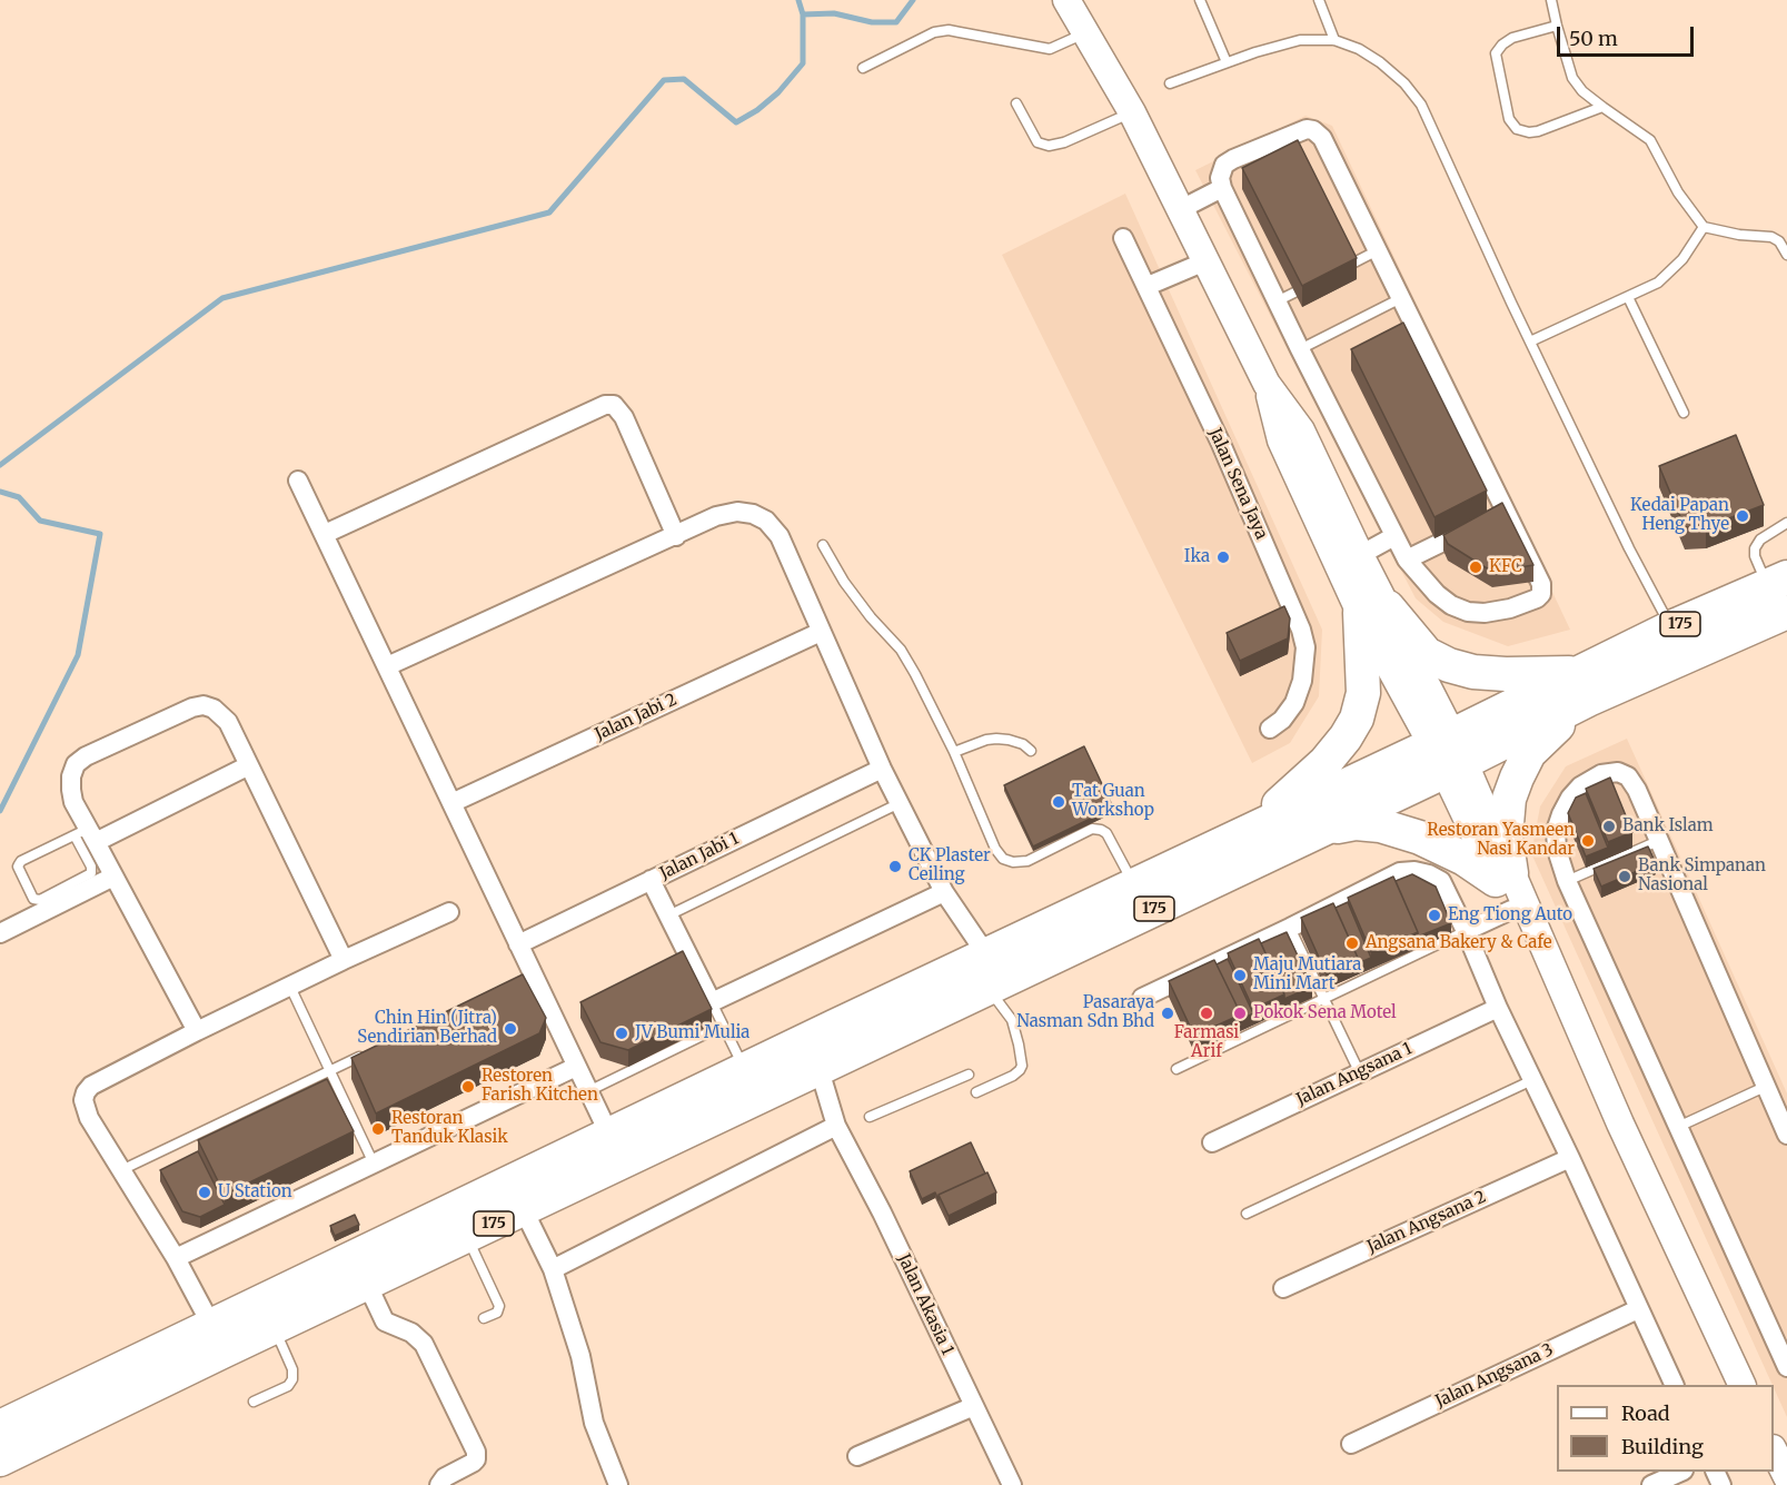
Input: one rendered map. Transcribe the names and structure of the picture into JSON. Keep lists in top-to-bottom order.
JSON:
{
  "streets": {
    "highway": ["175"],
    "street": [
      "Jalan Sena Jaya",
      "Jalan Jabi 2",
      "Jalan Jabi 1",
      "Jalan Angsana 1",
      "Jalan Angsana 2",
      "Jalan Akasia 1",
      "Jalan Angsana 3"
    ]
  },
  "crossings": [
    ["175", "Jalan Akasia 1"]
  ],
  "places": [
    "Kedai Papan Heng Thye",
    "Ika",
    "KFC",
    "Tat Guan Workshop",
    "Bank Islam",
    "Restoran Yasmeen Nasi Kandar",
    "CK Plaster Ceiling",
    "Bank Simpanan Nasional",
    "Eng Tiong Auto",
    "Angsana Bakery & Cafe",
    "Maju Mutiara Mini Mart",
    "Pasaraya Nasman Sdn Bhd",
    "Farmasi Arif",
    "Pokok Sena Motel",
    "Chin Hin (Jitra) Sendirian Berhad",
    "JV Bumi Mulia",
    "Restoren Farish Kitchen",
    "Restoran Tanduk Klasik",
    "U Station"
  ],
  "legend": ["Road", "Building"],
  "scale_bar": "50 m"
}
